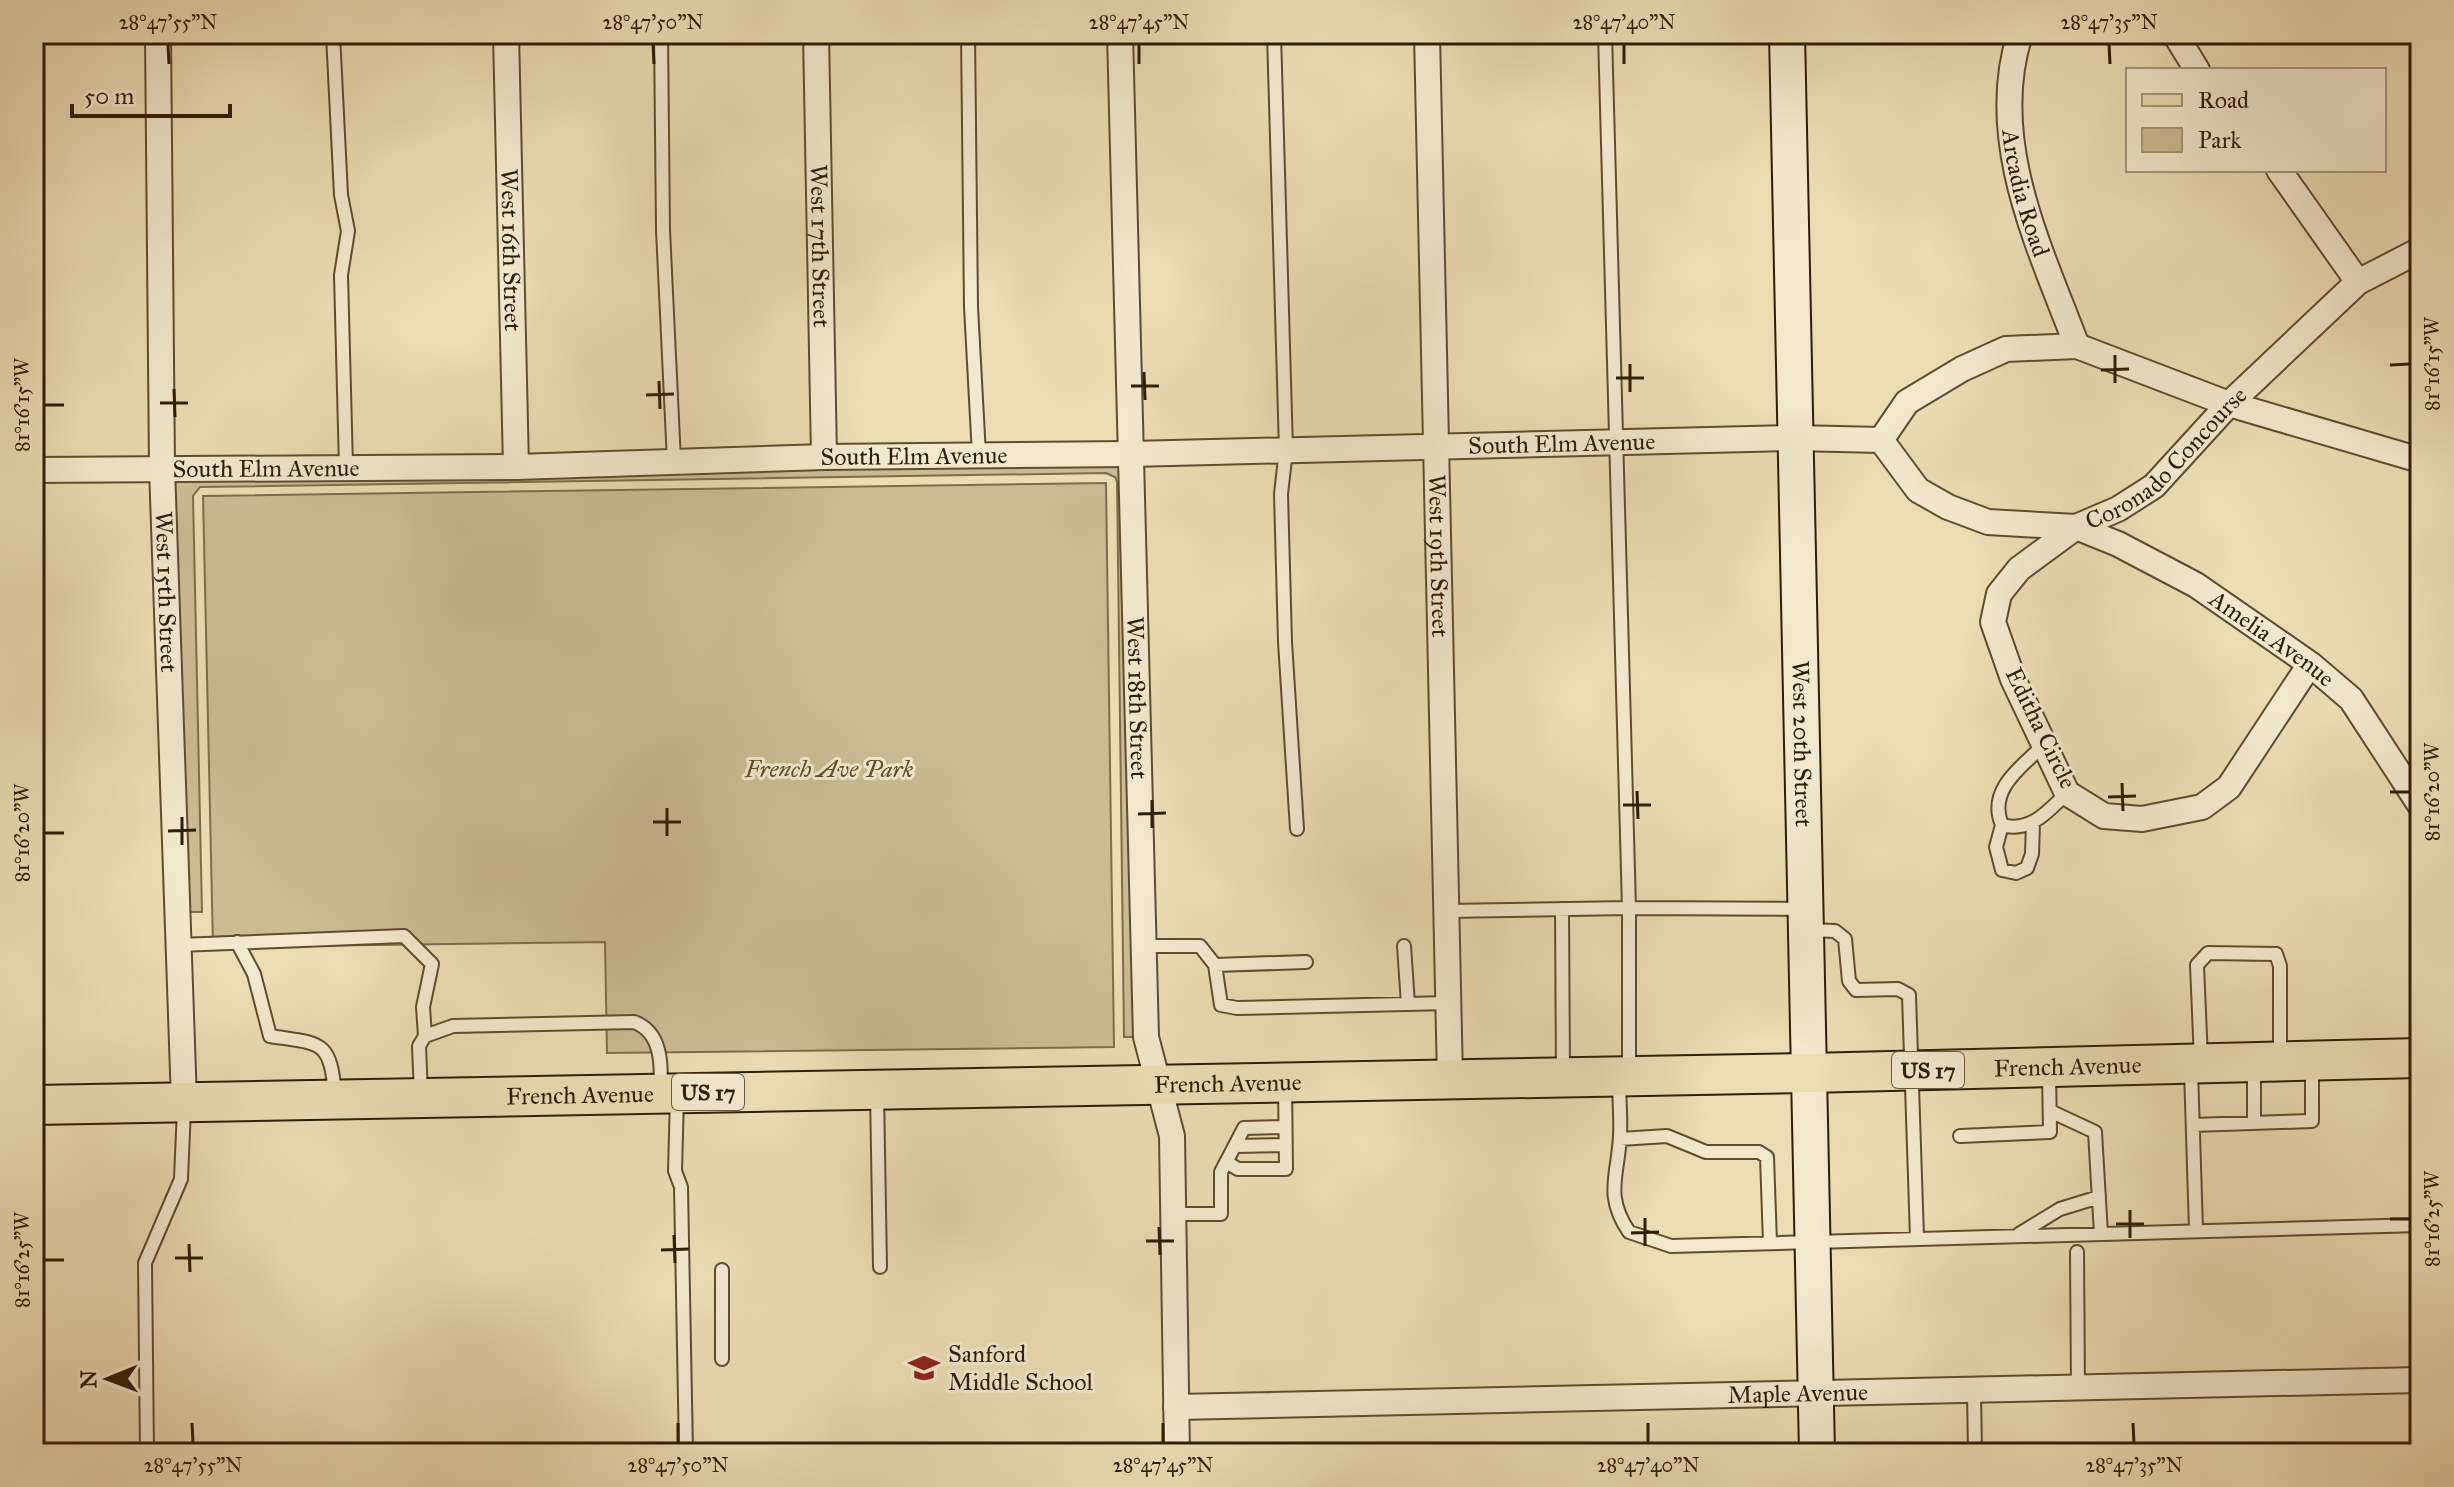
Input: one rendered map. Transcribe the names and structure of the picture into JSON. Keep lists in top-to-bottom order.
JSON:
{
  "streets": {
    "main road": ["French Avenue", "US 17"],
    "street": [
      "Arcadia Road",
      "West 17th Street",
      "West 16th Street",
      "South Elm Avenue",
      "Coronado Concourse",
      "West 19th Street",
      "West 15th Street",
      "Amelia Avenue",
      "West 18th Street",
      "Editha Circle",
      "West 20th Street",
      "Maple Avenue"
    ]
  },
  "crossings": [
    ["West 17th Street", "South Elm Avenue"],
    ["West 16th Street", "South Elm Avenue"],
    ["South Elm Avenue", "West 19th Street"],
    ["South Elm Avenue", "West 15th Street"],
    ["South Elm Avenue", "West 18th Street"],
    ["South Elm Avenue", "West 20th Street"],
    ["Coronado Concourse", "Amelia Avenue"],
    ["Coronado Concourse", "Editha Circle"],
    ["West 19th Street", "French Avenue"],
    ["West 15th Street", "French Avenue"],
    ["Amelia Avenue", "Editha Circle"],
    ["West 18th Street", "French Avenue"],
    ["West 18th Street", "Maple Avenue"],
    ["West 20th Street", "French Avenue"],
    ["West 20th Street", "Maple Avenue"]
  ],
  "parks": ["French Ave Park"],
  "places": {
    "school or university": ["Sanford Middle School"]
  },
  "legend": ["Road", "Park"],
  "scale_bar": "50 m",
  "north": "left",
  "coordinates": [
    "28°47'55\"N",
    "28°47'50\"N",
    "28°47'45\"N",
    "28°47'40\"N",
    "28°47'35\"N",
    "81°16'15\"W",
    "81°16'20\"W",
    "81°16'25\"W"
  ]
}
